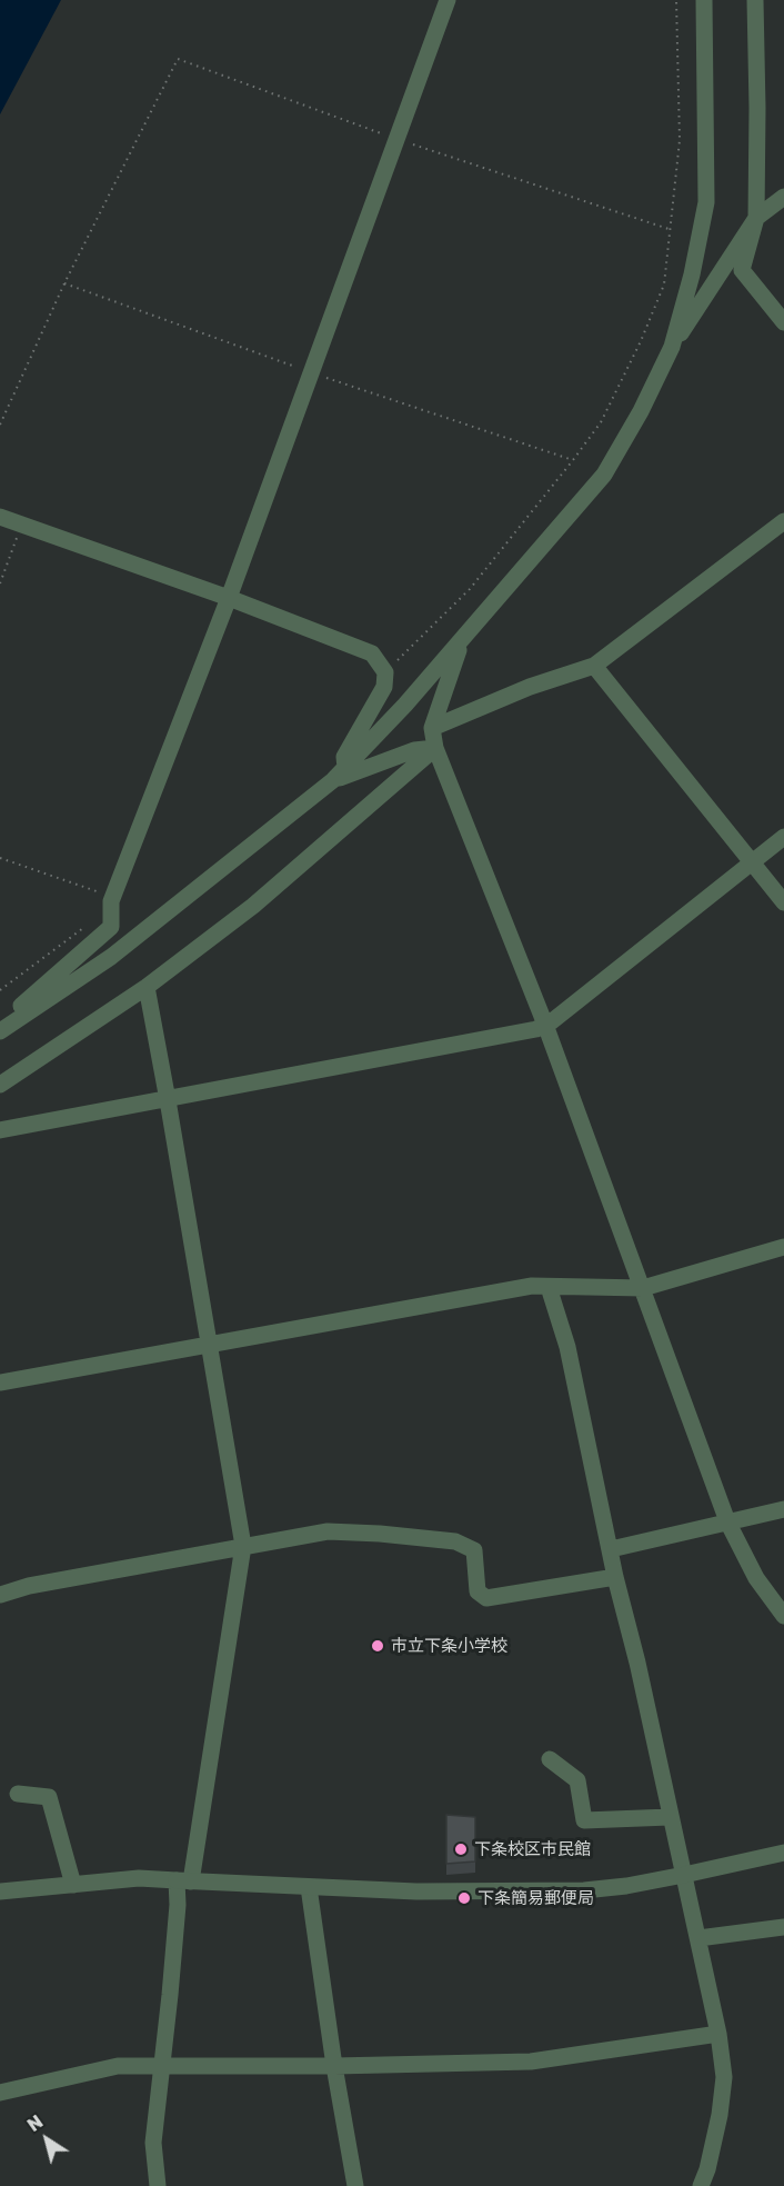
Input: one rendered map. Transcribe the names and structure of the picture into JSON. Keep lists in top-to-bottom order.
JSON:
{
  "places": ["市立下条小学校", "下条校区市民館", "下条簡易郵便局"],
  "north": "top left"
}
